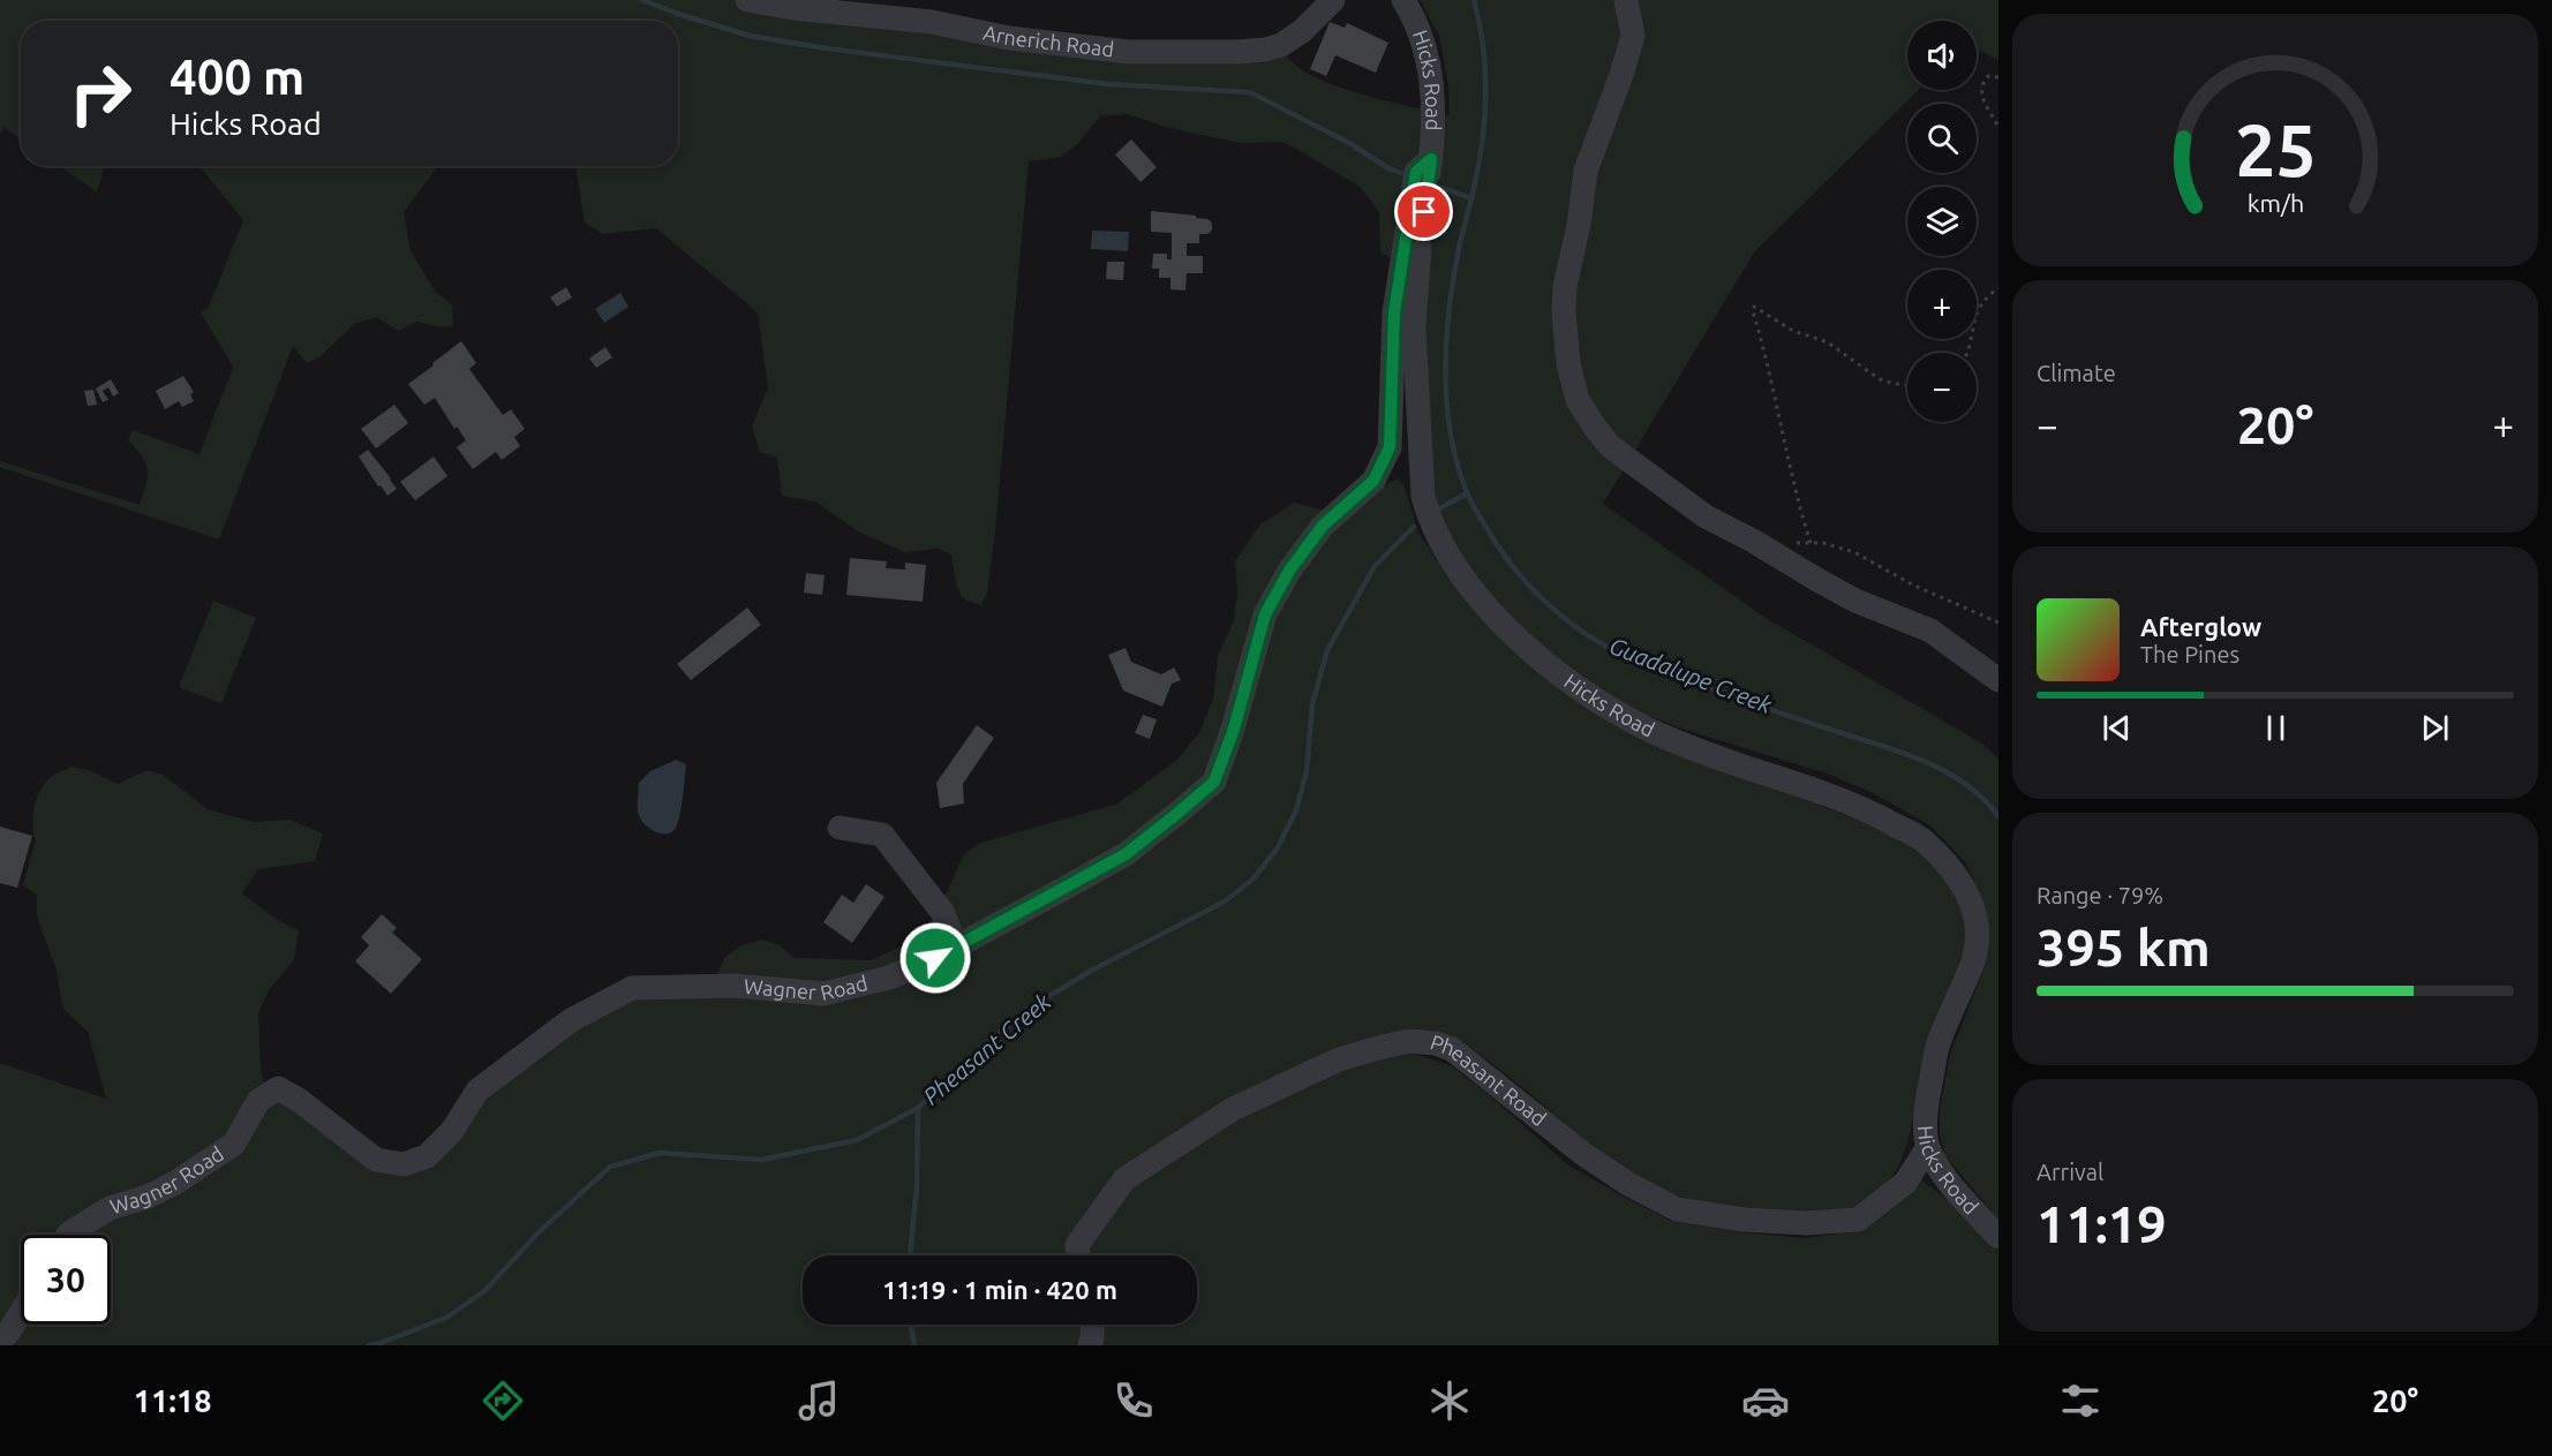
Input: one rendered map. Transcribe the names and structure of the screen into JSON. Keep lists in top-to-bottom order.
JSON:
{
  "streets": {
    "street": [
      "Arnerich Road",
      "Hicks Road",
      "Wagner Road",
      "Pheasant Road"
    ]
  },
  "crossings": [
    ["Hicks Road", "Wagner Road"],
    ["Hicks Road", "Pheasant Road"]
  ],
  "water": ["Guadalupe Creek", "Pheasant Creek"],
  "page": {
    "map_buttons": ["+", "−"],
    "turn": ["400 m", "Hicks Road"],
    "tile": [
      "Climate",
      ["Range · 79%", "395 km"],
      ["Arrival", "11:19"]
    ],
    "heat": ["−", "20°", "+"],
    "song": ["Afterglow", "The Pines"],
    "limit": "30",
    "trip": "11:19 · 1 min · 420 m",
    "tabs": ["11:18", "20°"],
    "gauge": ["25", "km/h"]
  }
}
